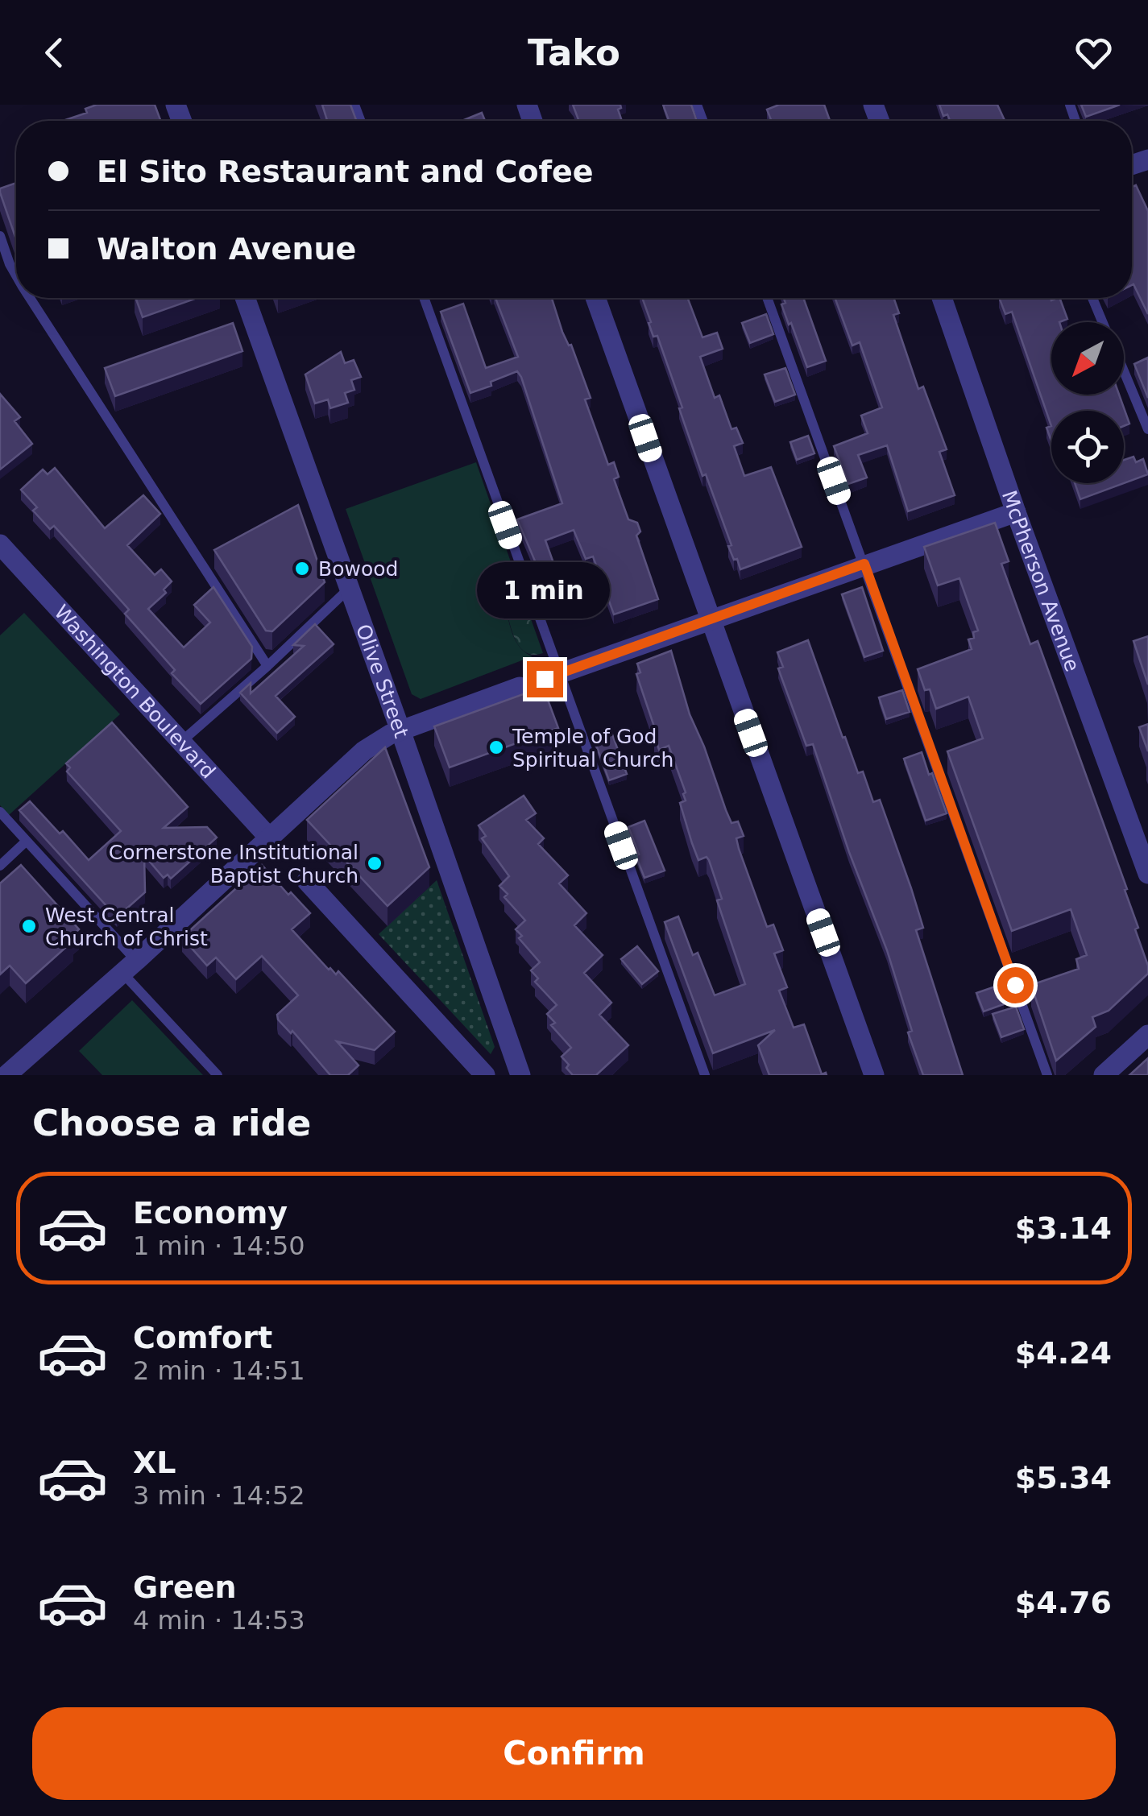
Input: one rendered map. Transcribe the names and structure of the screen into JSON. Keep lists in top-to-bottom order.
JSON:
{
  "streets": {
    "street": ["McPherson Avenue", "Olive Street", "Washington Boulevard"]
  },
  "places": [
    "Bowood",
    "Temple of God Spiritual Church",
    "Cornerstone Institutional Baptist Church",
    "West Central Church of Christ"
  ],
  "north": "bottom left",
  "page": {
    "header": "Tako",
    "banner": ["El Sito Restaurant and Cofee", "Walton Avenue"],
    "bubble": "1 min",
    "heading": "Choose a ride",
    "list": [
      {
        "name": "Economy",
        "note": "1 min · 14:50",
        "value": "$3.14"
      },
      {
        "name": "Comfort",
        "note": "2 min · 14:51",
        "value": "$4.24"
      },
      {
        "name": "XL",
        "note": "3 min · 14:52",
        "value": "$5.34"
      },
      {
        "name": "Green",
        "note": "4 min · 14:53",
        "value": "$4.76"
      }
    ],
    "buttons": "Confirm"
  }
}
